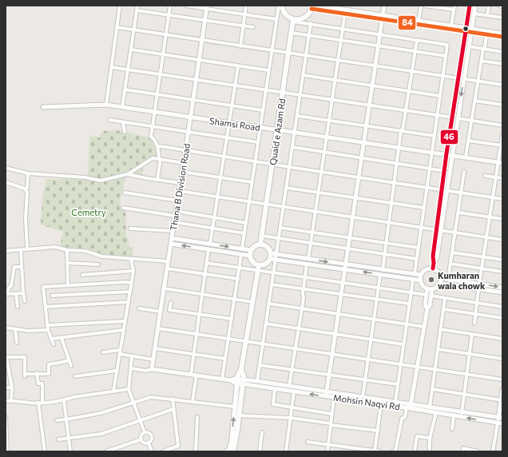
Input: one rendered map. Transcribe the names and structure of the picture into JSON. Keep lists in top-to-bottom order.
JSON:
{
  "streets": {
    "main road": ["Quaid e Azam Rd"],
    "street": ["Shamsi Road", "Thana B Division Road", "Mohsin Naqvi Rd"]
  },
  "crossings": [
    ["Shamsi Road", "Quaid e Azam Rd"],
    ["Shamsi Road", "Thana B Division Road"],
    ["Thana B Division Road", "Mohsin Naqvi Rd"]
  ],
  "parks": ["Cemetry"],
  "places": ["Kumharan wala chowk"],
  "lines": ["transit line 46", "transit line 84"]
}
